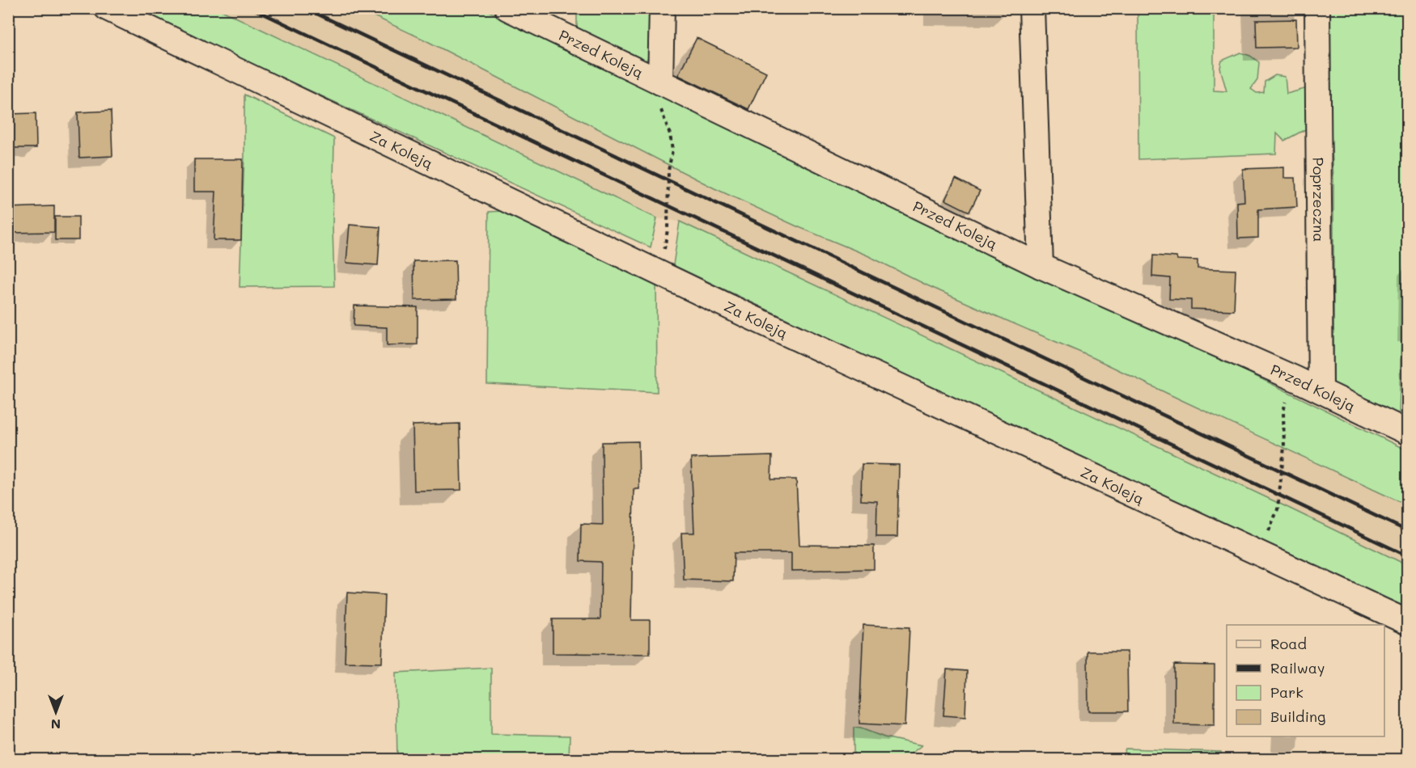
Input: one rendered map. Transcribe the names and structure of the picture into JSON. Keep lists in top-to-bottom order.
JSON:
{
  "streets": {
    "street": ["Przed Koleją", "Za Koleją", "Poprzeczna"]
  },
  "crossings": [
    ["Przed Koleją", "Poprzeczna"]
  ],
  "legend": [
    "Road",
    "Railway",
    "Park",
    "Building"
  ],
  "north": "bottom"
}
